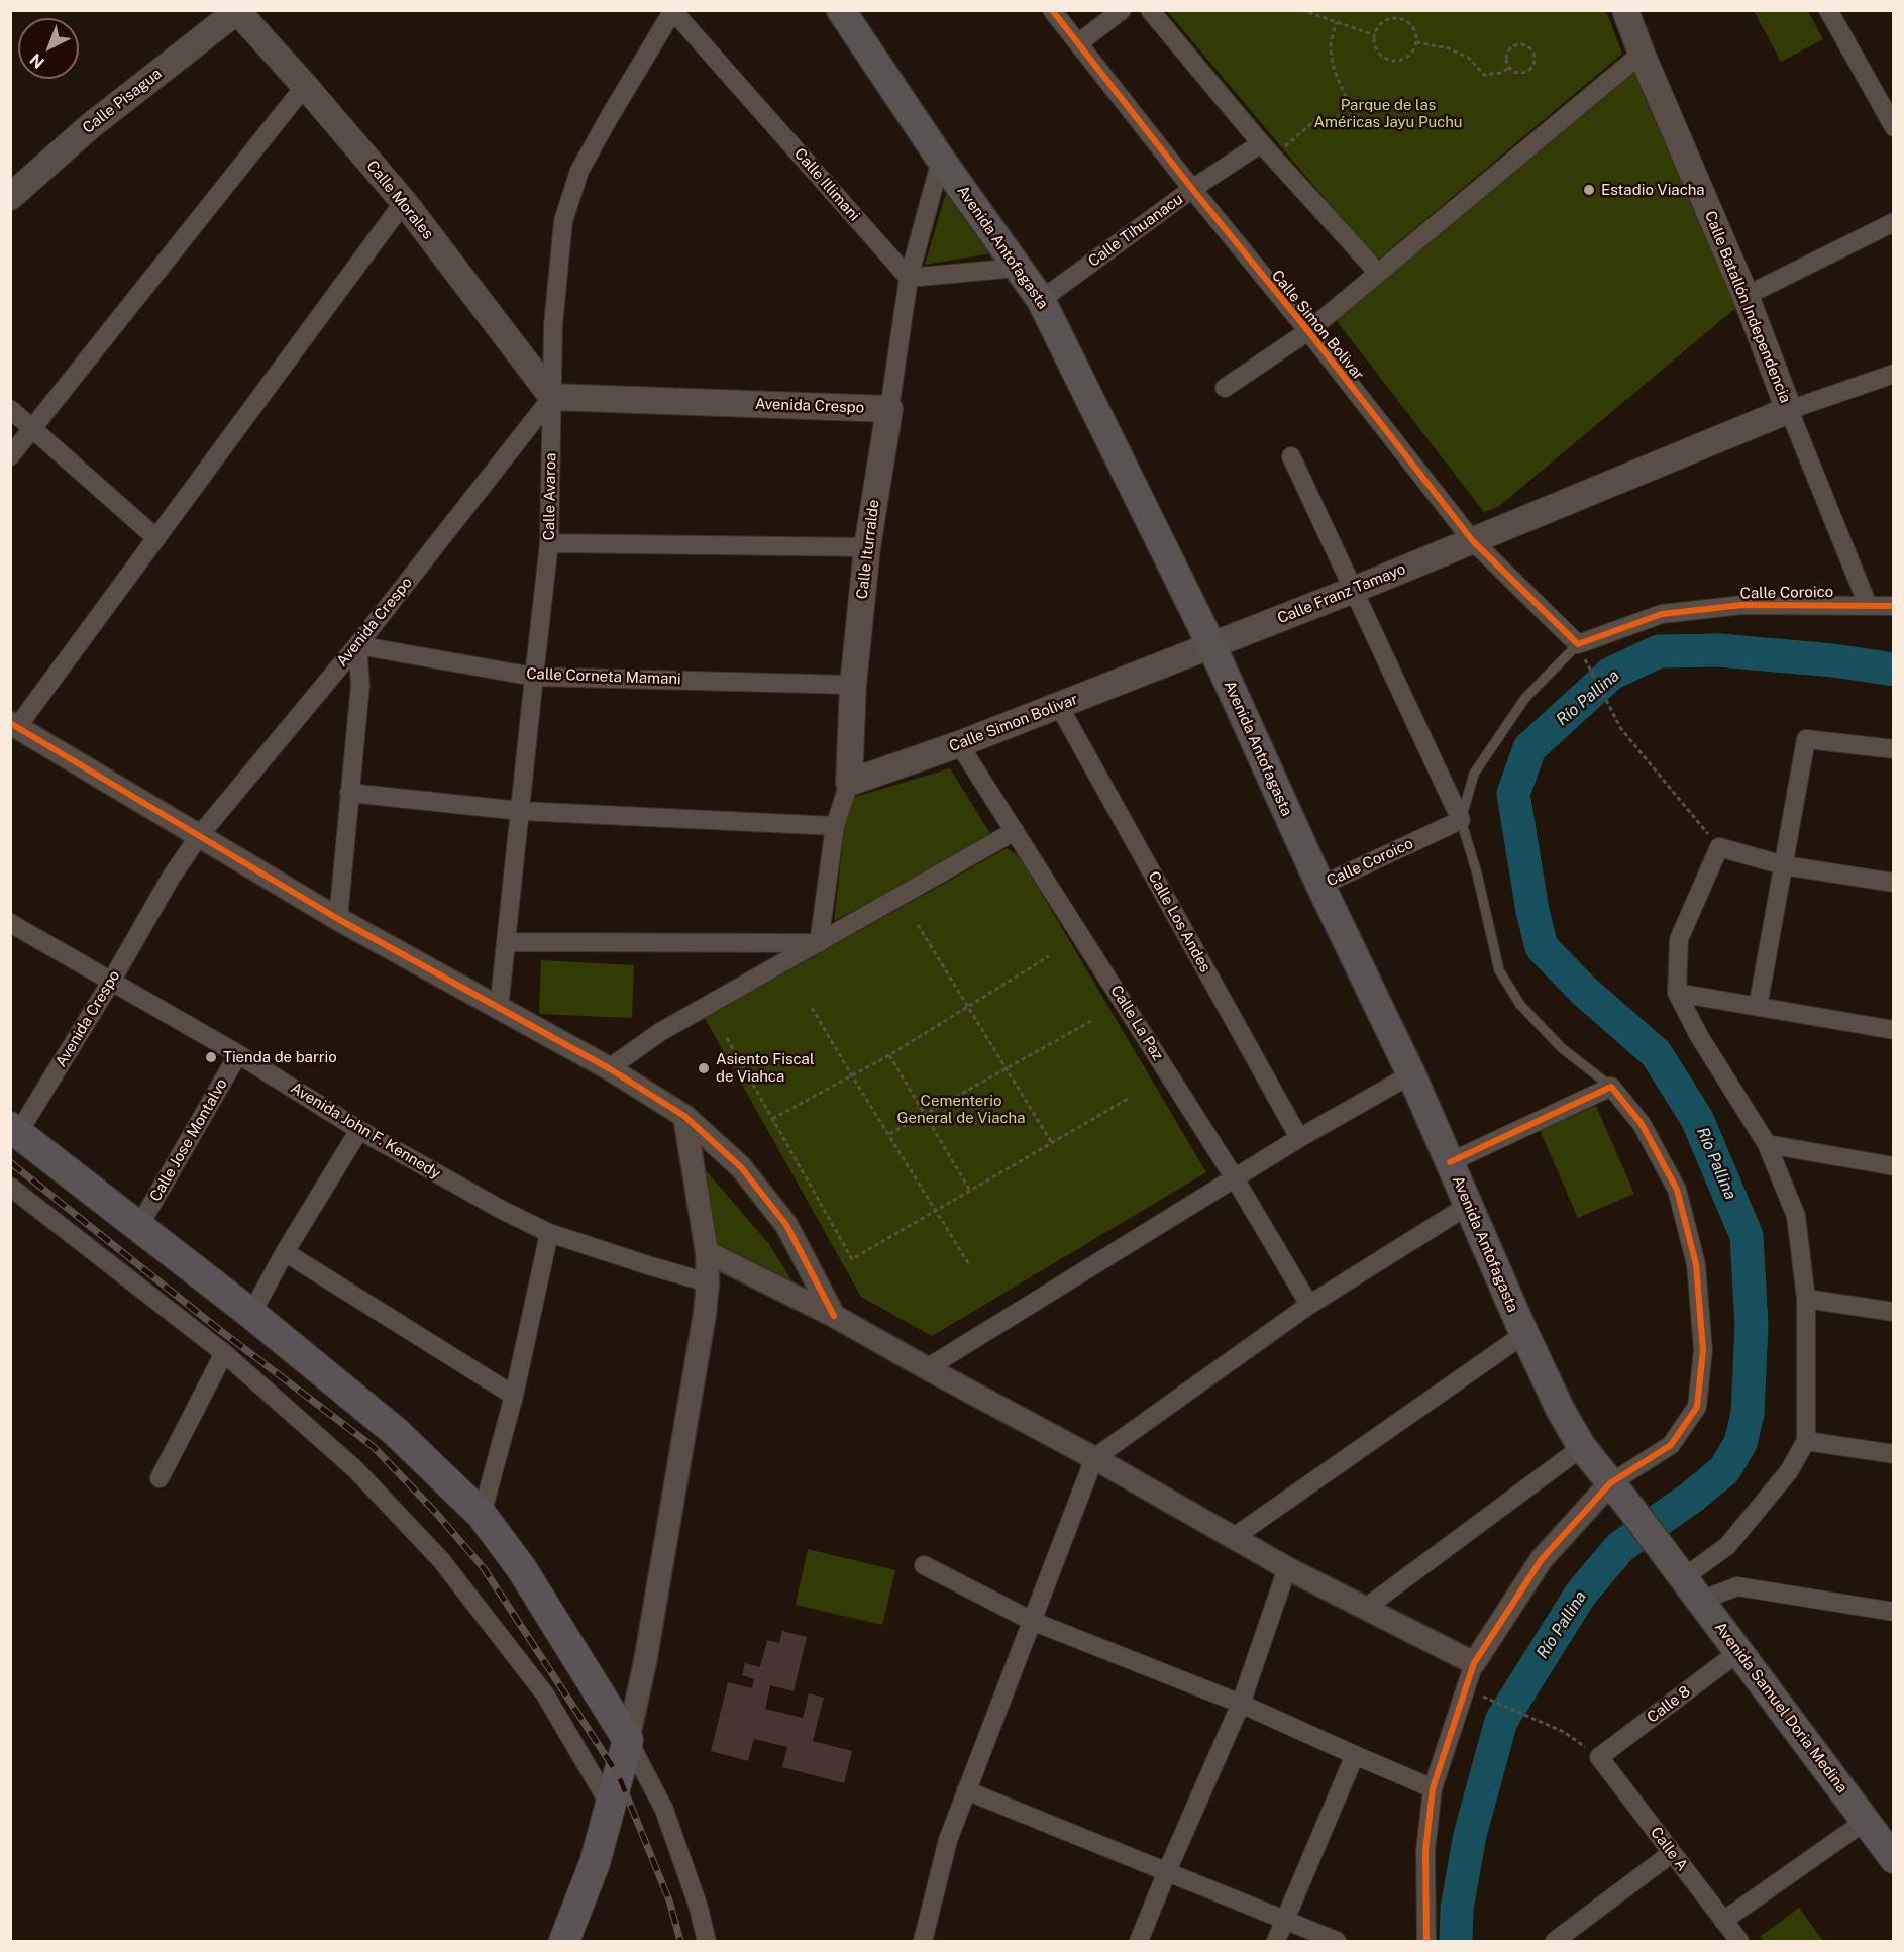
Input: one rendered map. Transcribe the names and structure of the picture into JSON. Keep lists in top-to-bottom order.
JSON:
{
  "streets": {
    "main road": [
      "Calle Pisagua",
      "Calle Morales",
      "Avenida Antofagasta",
      "Calle Batallón Independencia",
      "Calle Simon Bolivar",
      "Avenida Crespo",
      "Calle Iturralde",
      "Calle Franz Tamayo",
      "Avenida Samuel Doria Medina"
    ],
    "street": [
      "Calle Illimani",
      "Calle Tihuanacu",
      "Calle Avaroa",
      "Calle Coroico",
      "Calle Corneta Mamani",
      "Calle Los Andes",
      "Calle La Paz",
      "Avenida John F. Kennedy",
      "Calle Jose Montalvo",
      "Calle 8",
      "Calle A"
    ]
  },
  "crossings": [
    ["Calle Pisagua", "Calle Morales"],
    ["Calle Illimani", "Calle Avaroa"],
    ["Calle Illimani", "Calle Iturralde"],
    ["Calle Morales", "Avenida Crespo"],
    ["Calle Morales", "Calle Avaroa"],
    ["Calle Tihuanacu", "Avenida Antofagasta"],
    ["Calle Tihuanacu", "Calle Simon Bolivar"],
    ["Avenida Antofagasta", "Calle Simon Bolivar"],
    ["Avenida Antofagasta", "Calle Iturralde"],
    ["Avenida Antofagasta", "Calle Coroico"],
    ["Avenida Antofagasta", "Calle Franz Tamayo"],
    ["Avenida Antofagasta", "Avenida Samuel Doria Medina"],
    ["Calle Batallón Independencia", "Calle Coroico"],
    ["Calle Simon Bolivar", "Calle Iturralde"],
    ["Calle Simon Bolivar", "Calle Coroico"],
    ["Calle Simon Bolivar", "Calle Franz Tamayo"],
    ["Calle Simon Bolivar", "Calle Los Andes"],
    ["Calle Simon Bolivar", "Calle La Paz"],
    ["Avenida Crespo", "Calle Avaroa"],
    ["Avenida Crespo", "Calle Iturralde"],
    ["Avenida Crespo", "Calle Corneta Mamani"],
    ["Avenida Crespo", "Avenida John F. Kennedy"],
    ["Calle Avaroa", "Calle Corneta Mamani"],
    ["Calle Iturralde", "Calle Corneta Mamani"],
    ["Avenida John F. Kennedy", "Calle Jose Montalvo"],
    ["Calle 8", "Avenida Samuel Doria Medina"],
    ["Calle 8", "Calle A"]
  ],
  "water": ["Río Pallina"],
  "parks": ["Parque de las Américas Jayu Puchu", "Cementerio General de Viacha"],
  "places": ["Estadio Viacha", "Tienda de barrio", "Asiento Fiscal de Viahca"],
  "north": "bottom left"
}
